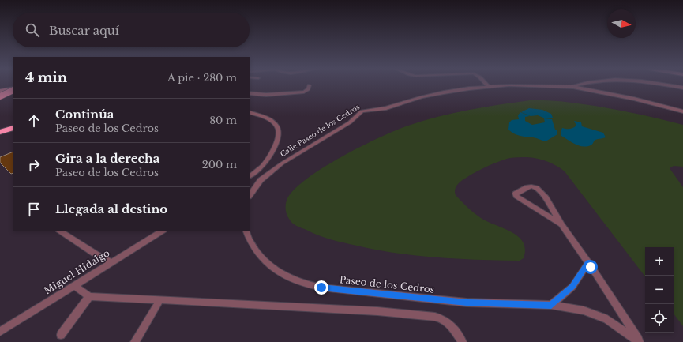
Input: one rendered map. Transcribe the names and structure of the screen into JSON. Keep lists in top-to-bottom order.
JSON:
{
  "streets": {
    "street": ["Calle Paseo de los Cedros", "Miguel Hidalgo", "Paseo de los Cedros"]
  },
  "north": "right",
  "page": {
    "search": "Buscar aquí",
    "heading": ["4 min", "A pie · 280 m"],
    "list": [
      ["Continúa", "Paseo de los Cedros", "80 m"],
      ["Gira a la derecha", "Paseo de los Cedros", "200 m"],
      "Llegada al destino"
    ],
    "map_buttons": ["+", "−"]
  }
}
